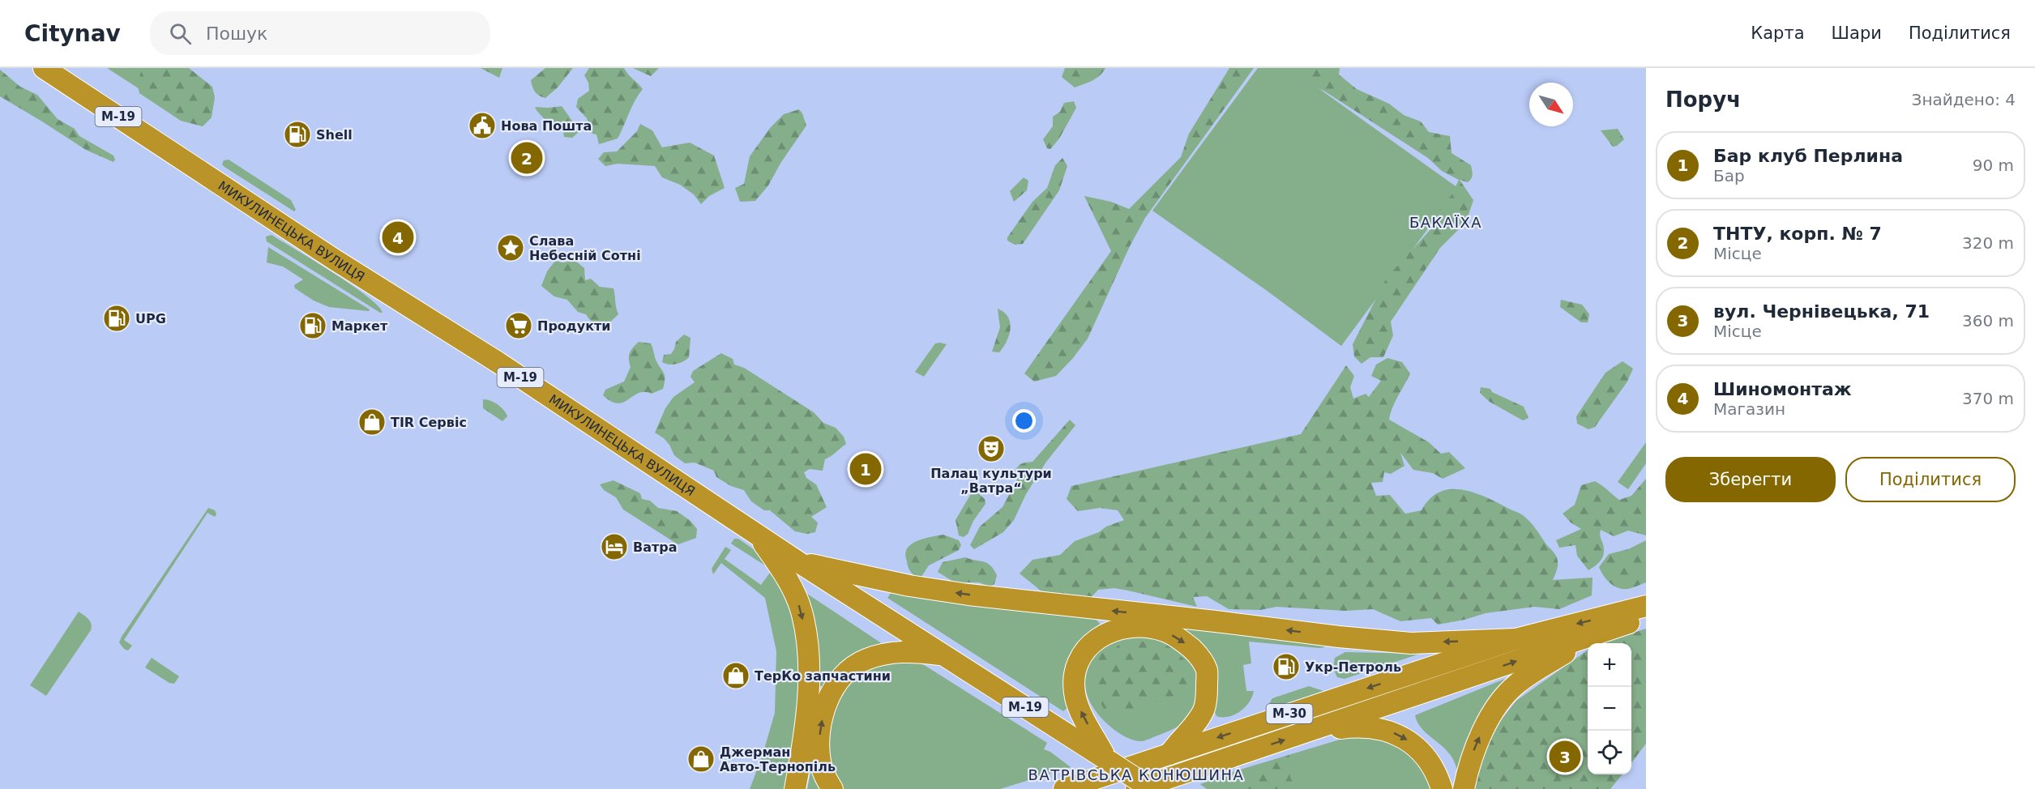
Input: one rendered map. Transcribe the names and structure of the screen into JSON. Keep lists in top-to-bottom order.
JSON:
{
  "streets": {
    "highway": ["М-19", "МИКУЛИНЕЦЬКА ВУЛИЦЯ", "М-30"]
  },
  "crossings": [
    ["М-19", "МИКУЛИНЕЦЬКА ВУЛИЦЯ"]
  ],
  "districts": ["БАКАЇХА", "ВАТРІВСЬКА КОНЮШИНА"],
  "places": {
    "public building": ["Нова Пошта"],
    "fuel station": [
      "Shell",
      "UPG",
      "Маркет",
      "Укр-Петроль"
    ],
    "place": ["Слава Небесній Сотні"],
    "supermarket": ["Продукти"],
    "shop": ["TIR Сервіс", "ТерКо запчастини", "Джерман Авто-Тернопіль"],
    "theatre": ["Палац культури „Ватра“"],
    "hotel": ["Ватра"]
  },
  "north": "bottom right",
  "page": {
    "header": "Citynav",
    "search": "Пошук",
    "nav": ["Карта", "Шари", "Поділитися"],
    "heading": ["Поруч", "Знайдено: 4"],
    "list": [
      {
        "mark": "1",
        "name": "Бар клуб Перлина",
        "note": "Бар",
        "value": "90 m"
      },
      {
        "mark": "2",
        "name": "ТНТУ, корп. № 7",
        "note": "Місце",
        "value": "320 m"
      },
      {
        "mark": "3",
        "name": "вул. Чернівецька, 71",
        "note": "Місце",
        "value": "360 m"
      },
      {
        "mark": "4",
        "name": "Шиномонтаж",
        "note": "Магазин",
        "value": "370 m"
      }
    ],
    "pins": [
      "2",
      "4",
      "1",
      "3"
    ],
    "buttons": ["Зберегти", "Поділитися"],
    "map_buttons": ["+", "−"]
  }
}
